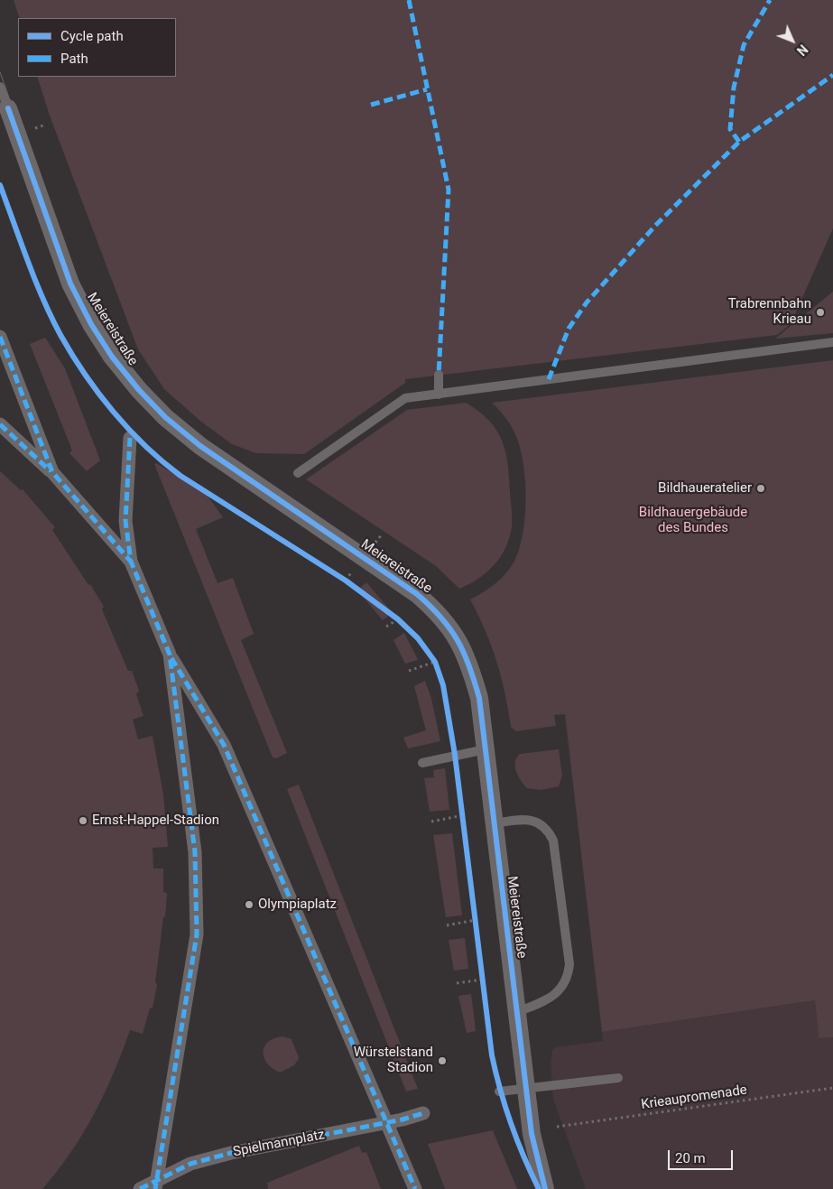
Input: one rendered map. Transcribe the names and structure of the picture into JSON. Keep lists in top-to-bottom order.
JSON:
{
  "streets": {
    "street": ["Meiereistraße", "Spielmannplatz"],
    "path": ["Krieaupromenade"]
  },
  "parks": ["Bildhauergebäude des Bundes"],
  "places": [
    "Trabrennbahn Krieau",
    "Bildhaueratelier",
    "Ernst-Happel-Stadion",
    "Olympiaplatz",
    "Würstelstand Stadion"
  ],
  "legend": ["Cycle path", "Path"],
  "scale_bar": "20 m",
  "north": "bottom right"
}
